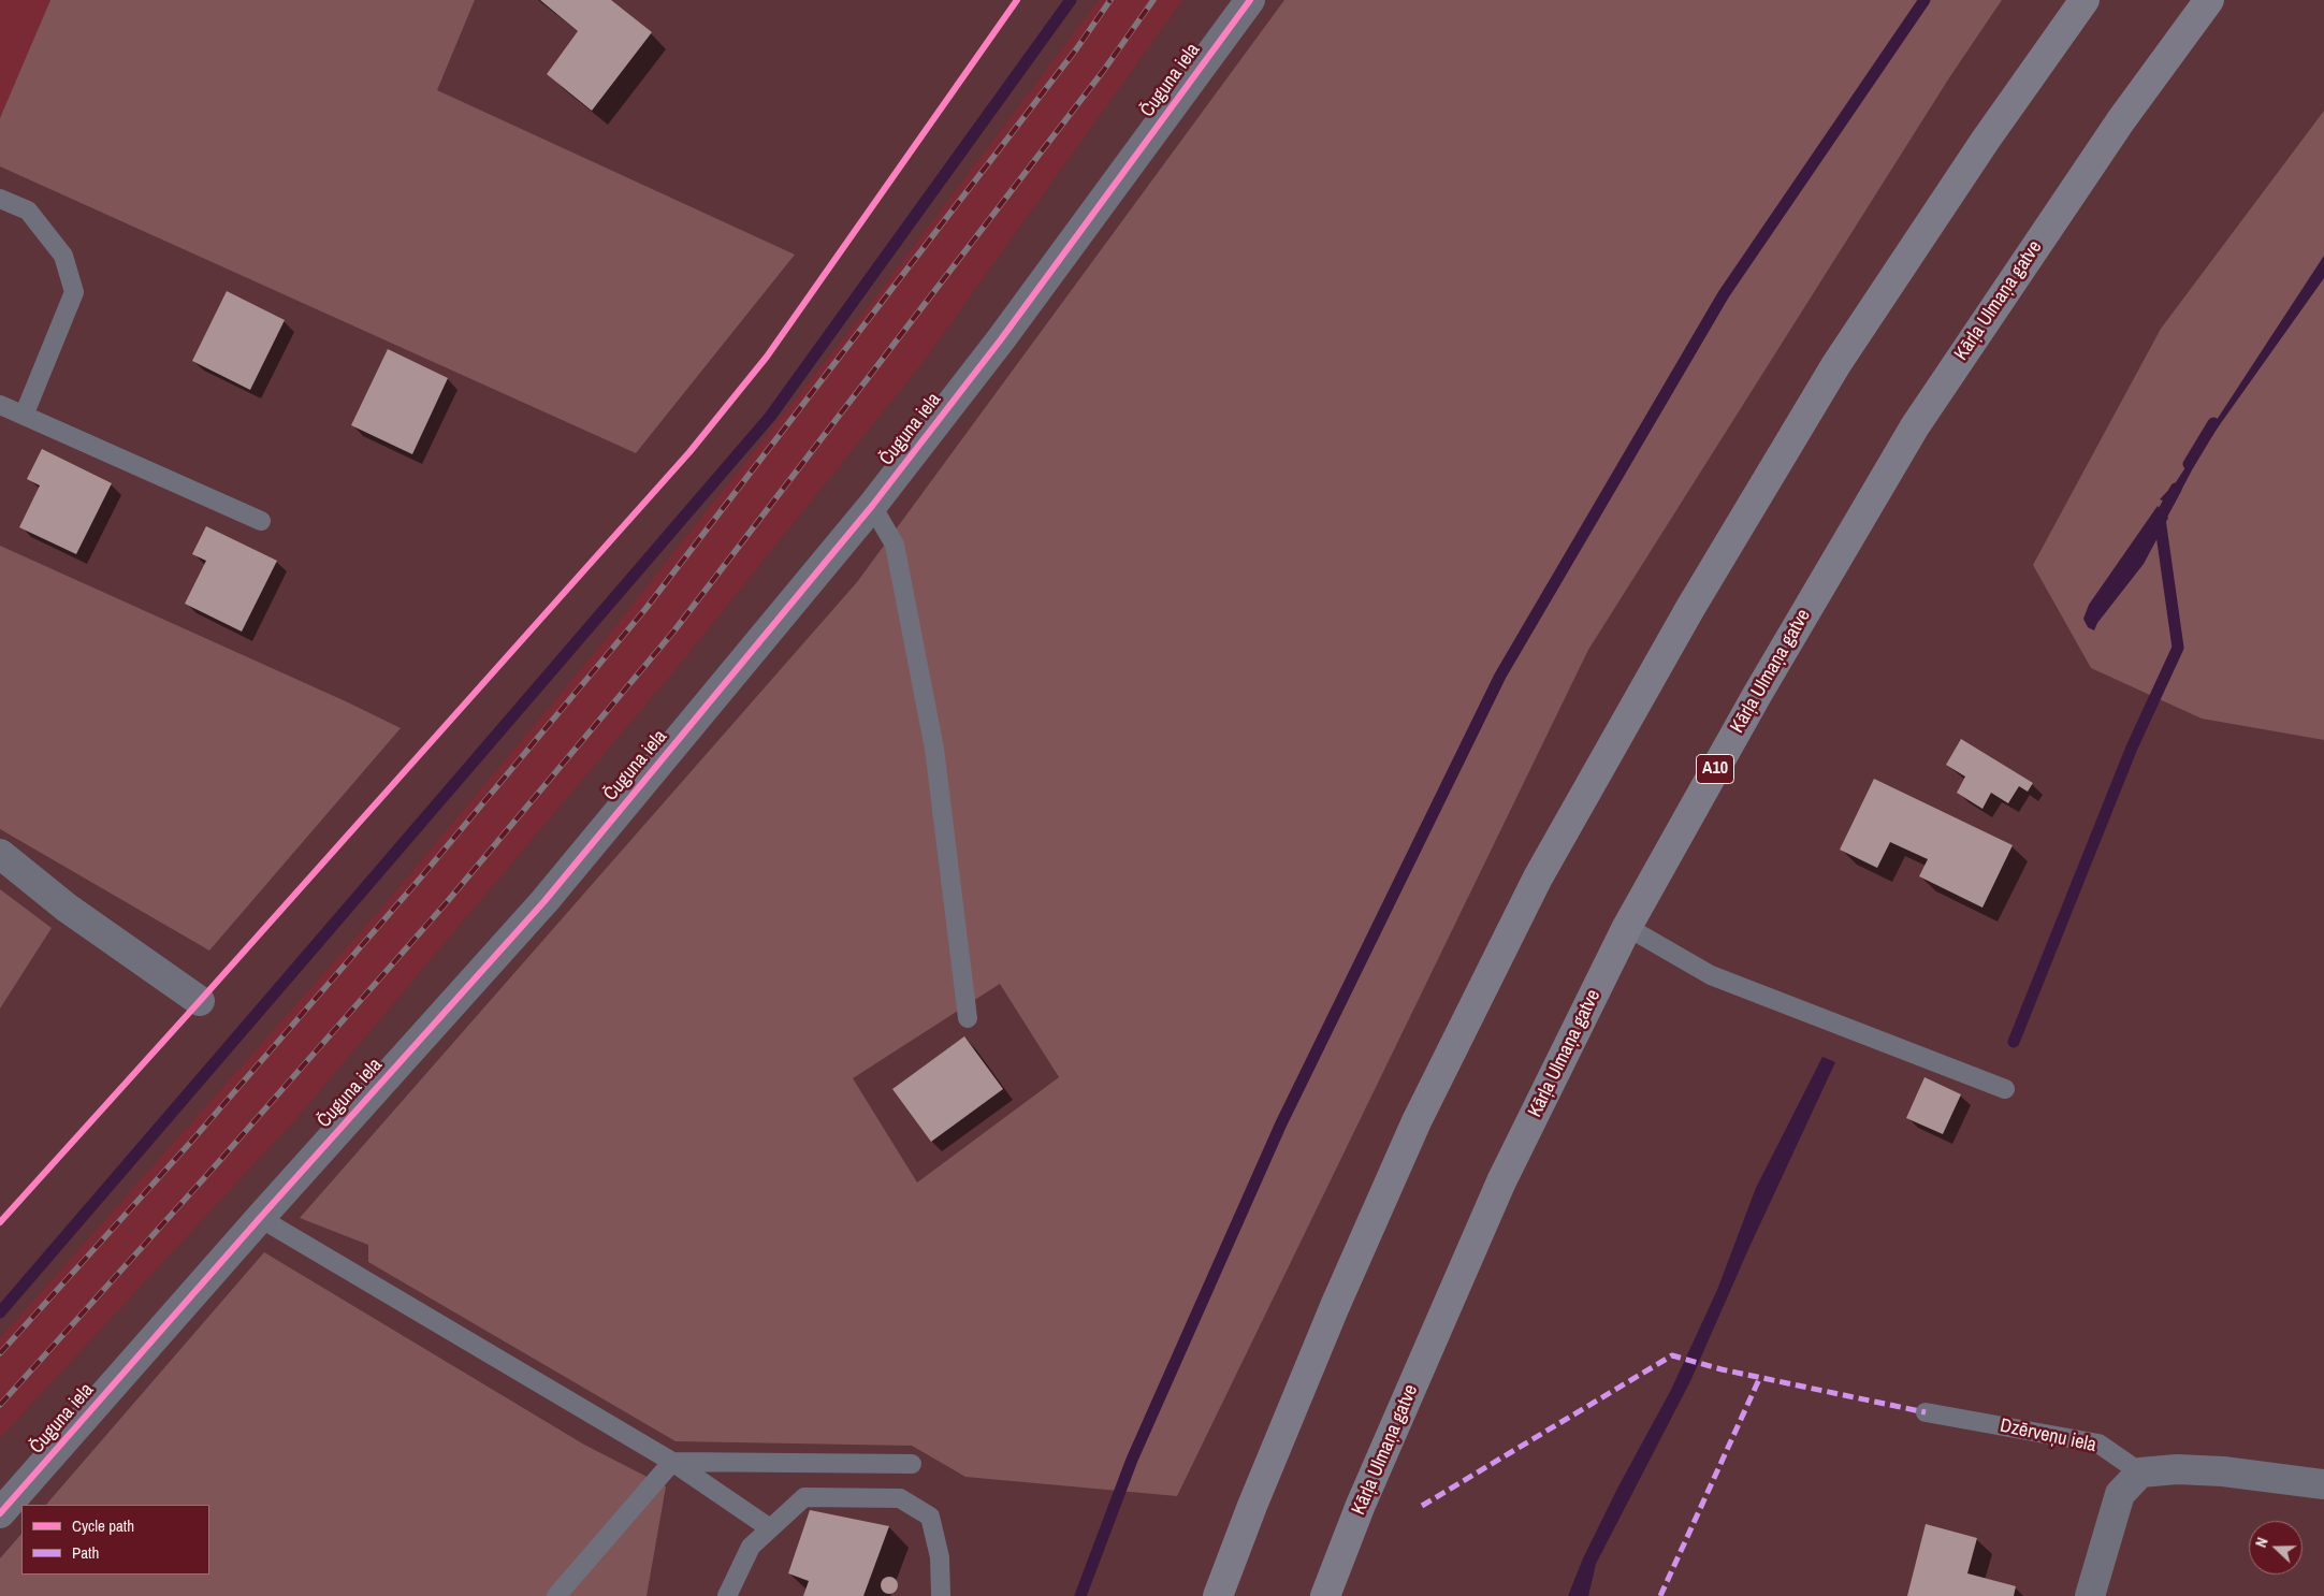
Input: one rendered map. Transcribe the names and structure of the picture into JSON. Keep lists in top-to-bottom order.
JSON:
{
  "streets": {
    "highway": ["Kārļa Ulmaņa gatve", "A10"],
    "street": ["Čuguna iela"],
    "lane": ["Dzērveņu iela"]
  },
  "legend": ["Cycle path", "Path"],
  "north": "left"
}
